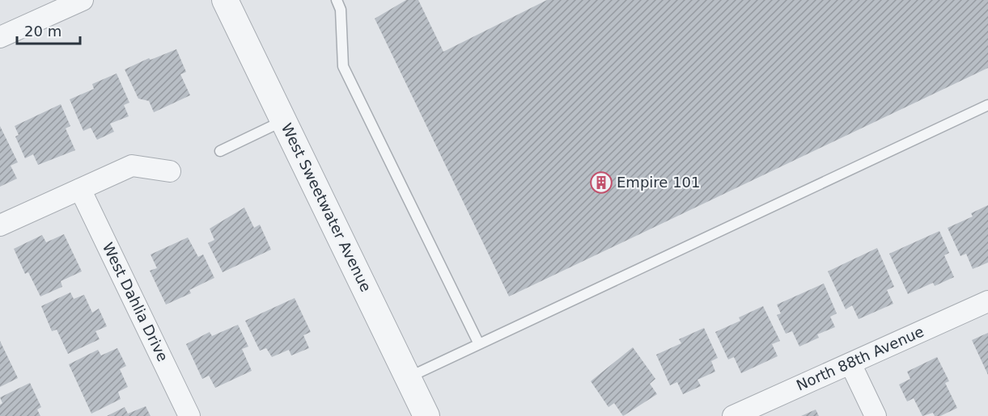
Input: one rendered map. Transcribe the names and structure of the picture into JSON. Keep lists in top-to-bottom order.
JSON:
{
  "streets": {
    "street": ["West Sweetwater Avenue", "West Dahlia Drive", "North 88th Avenue"]
  },
  "places": {
    "building": ["Empire 101"]
  },
  "scale_bar": "20 m"
}
